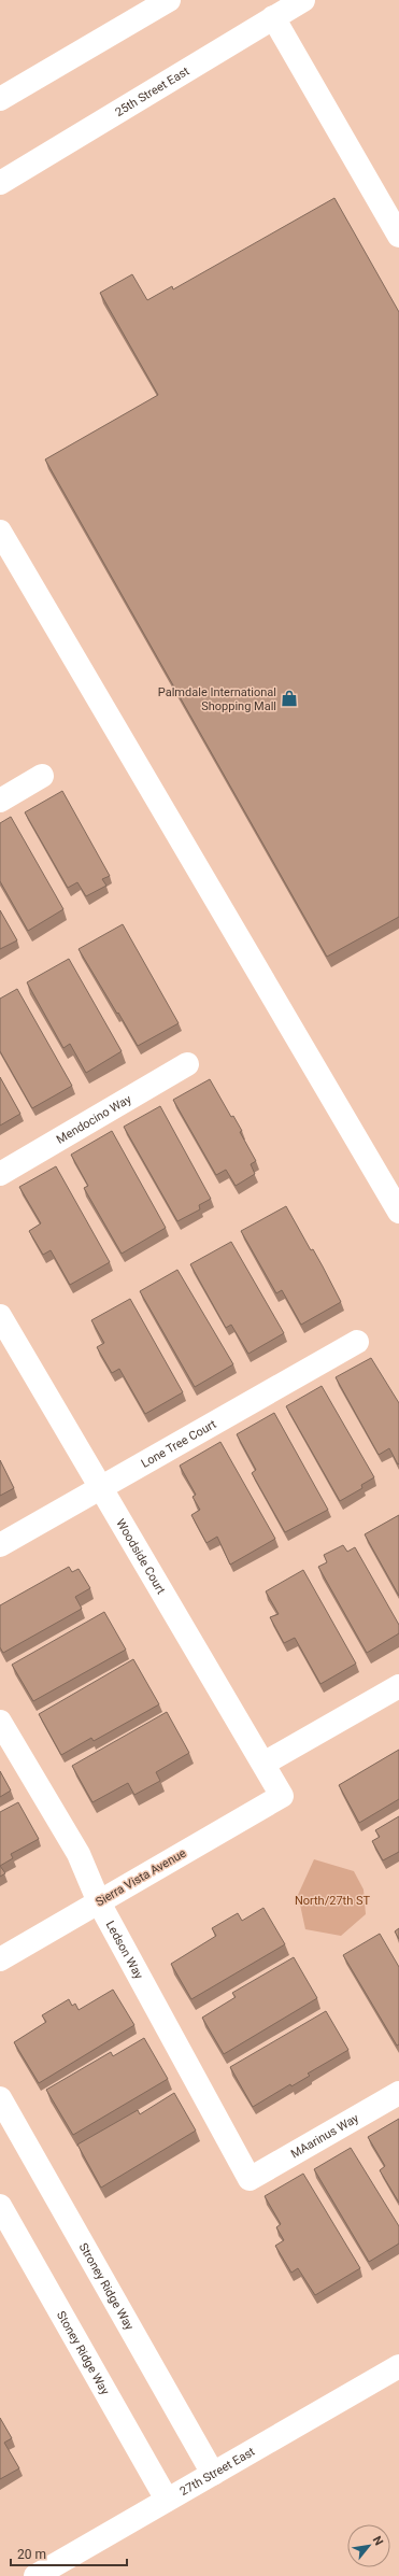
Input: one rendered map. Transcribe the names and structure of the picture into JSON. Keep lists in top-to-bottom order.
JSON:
{
  "streets": {
    "street": [
      "25th Street East",
      "Mendocino Way",
      "Lone Tree Court",
      "Woodside Court",
      "Sierra Vista Avenue",
      "Ledson Way",
      "MAarinus Way",
      "Stroney Ridge Way",
      "Stoney Ridge Way",
      "27th Street East"
    ]
  },
  "crossings": [
    ["Lone Tree Court", "Woodside Court"],
    ["Woodside Court", "Sierra Vista Avenue"],
    ["Sierra Vista Avenue", "Ledson Way"],
    ["Ledson Way", "MAarinus Way"],
    ["Stroney Ridge Way", "27th Street East"],
    ["Stoney Ridge Way", "27th Street East"]
  ],
  "parks": ["North/27th ST"],
  "places": {
    "shop": ["Palmdale International Shopping Mall"]
  },
  "scale_bar": "20 m",
  "north": "top right"
}
